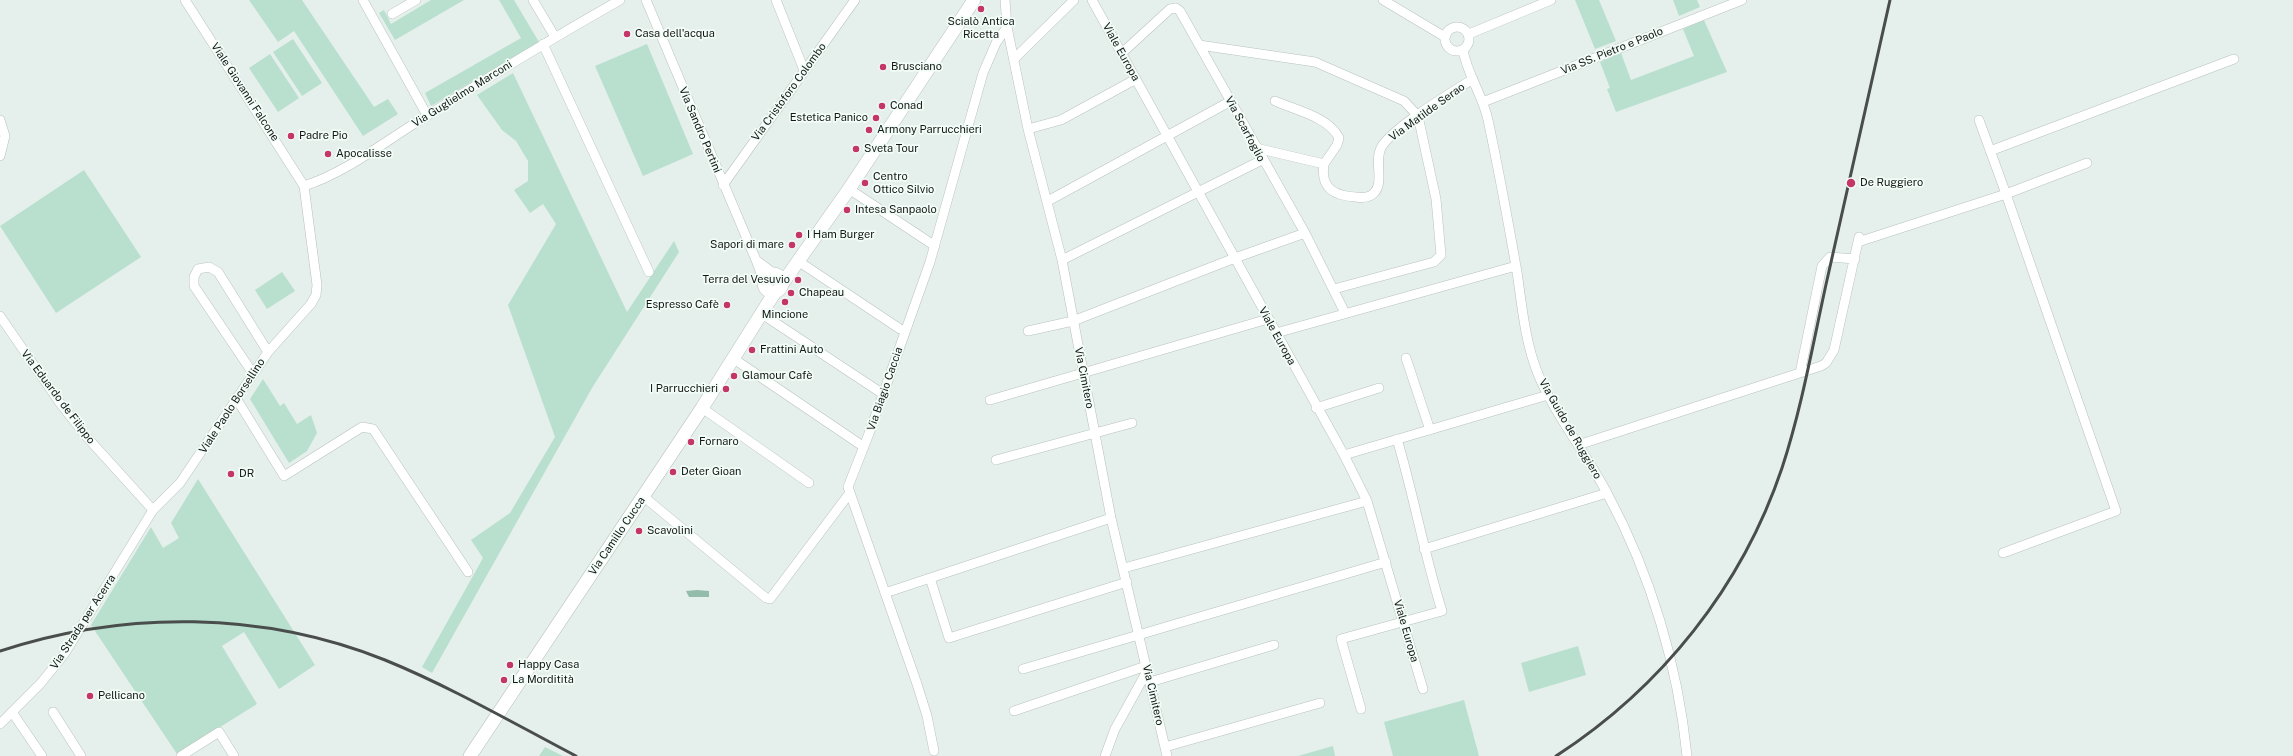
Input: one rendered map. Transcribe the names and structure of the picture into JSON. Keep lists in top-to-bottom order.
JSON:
{
  "streets": {
    "street": [
      "Via SS. Pietro e Paolo",
      "Viale Europa",
      "Viale Giovanni Falcone",
      "Via Cristoforo Colombo",
      "Via Guglielmo Marconi",
      "Via Matilde Serao",
      "Via Scarfoglio",
      "Via Sandro Pertini",
      "Via Cimitero",
      "Via Biagio Caccia",
      "Via Eduardo de Filippo",
      "Viale Paolo Borsellino",
      "Via Guido de Ruggiero",
      "Via Camillo Cucca",
      "Via Strada per Acerra"
    ]
  },
  "crossings": [
    ["Via SS. Pietro e Paolo", "Via Guido de Ruggiero"],
    ["Viale Europa", "Via Scarfoglio"],
    ["Viale Giovanni Falcone", "Via Guglielmo Marconi"],
    ["Viale Giovanni Falcone", "Viale Paolo Borsellino"],
    ["Via Cristoforo Colombo", "Via Sandro Pertini"],
    ["Via Guglielmo Marconi", "Viale Paolo Borsellino"],
    ["Via Matilde Serao", "Via Guido de Ruggiero"],
    ["Via Sandro Pertini", "Via Camillo Cucca"],
    ["Via Cimitero", "Via Biagio Caccia"],
    ["Via Eduardo de Filippo", "Viale Paolo Borsellino"],
    ["Via Eduardo de Filippo", "Via Strada per Acerra"],
    ["Viale Paolo Borsellino", "Via Strada per Acerra"]
  ],
  "places": [
    "Scialò Antica Ricetta",
    "Casa dell'acqua",
    "Brusciano",
    "Conad",
    "Estetica Panico",
    "Armony Parrucchieri",
    "Padre Pio",
    "Sveta Tour",
    "Apocalisse",
    "Centro Ottico Silvio",
    "De Ruggiero",
    "Intesa Sanpaolo",
    "I Ham Burger",
    "Sapori di mare",
    "Terra del Vesuvio",
    "Chapeau",
    "Mincione",
    "Espresso Cafè",
    "Frattini Auto",
    "Glamour Cafè",
    "I Parrucchieri",
    "Fornaro",
    "Deter Gioan",
    "DR",
    "Scavolini",
    "Happy Casa",
    "La Morditità",
    "Pellicano"
  ]
}
